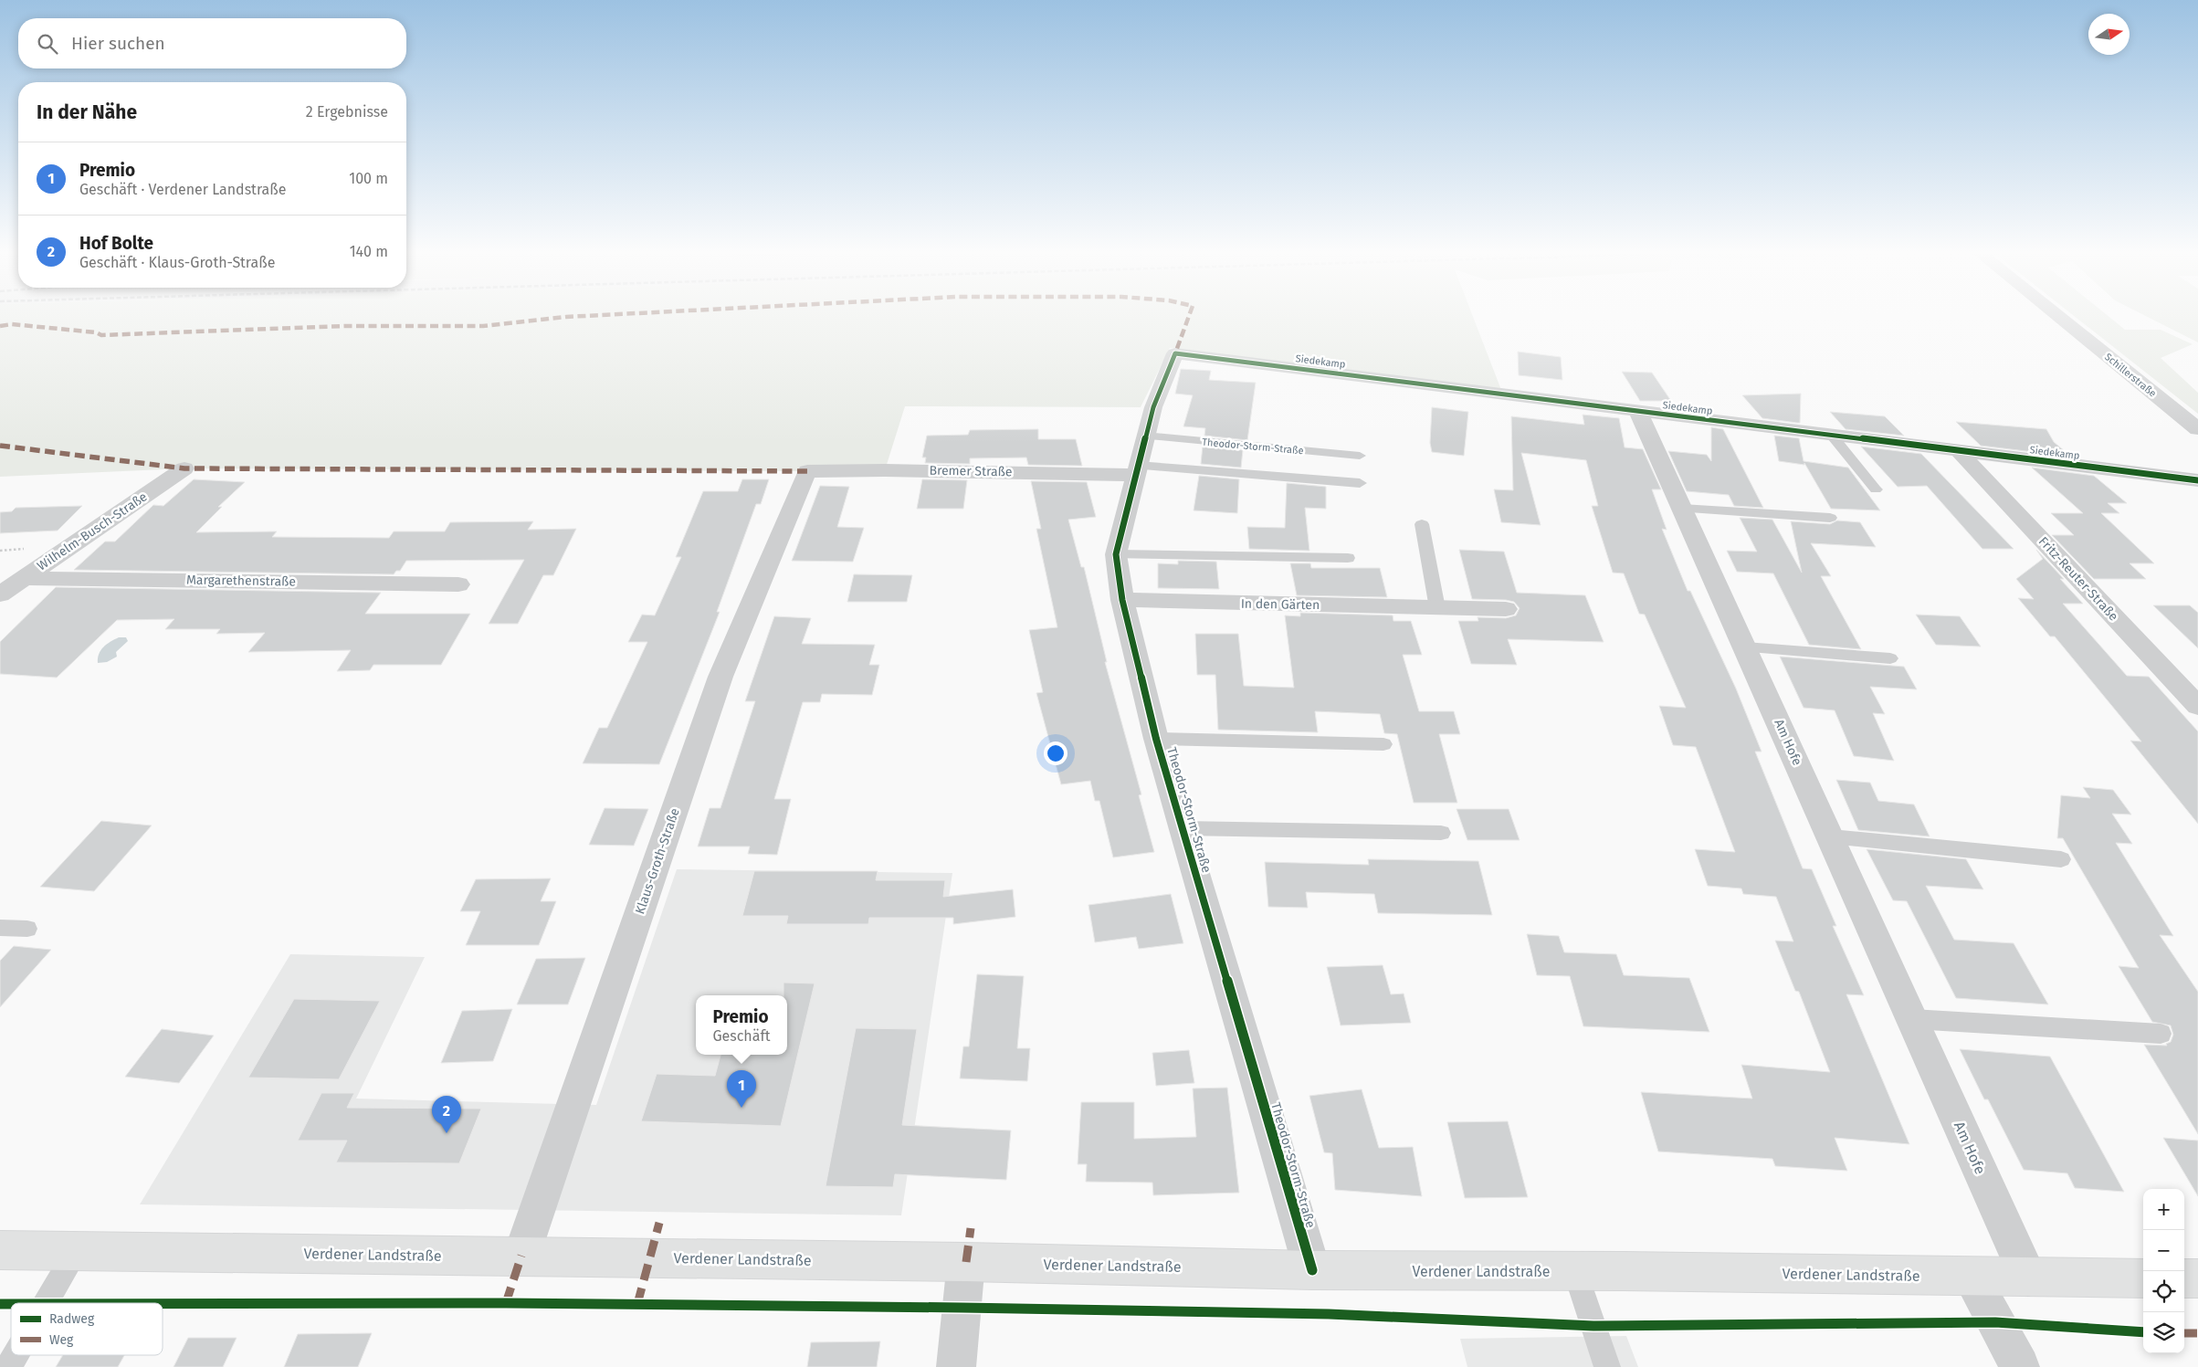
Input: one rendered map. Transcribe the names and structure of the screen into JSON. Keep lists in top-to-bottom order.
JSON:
{
  "streets": {
    "main road": ["Verdener Landstraße"],
    "street": [
      "Siedekamp",
      "Schillerstraße",
      "Theodor-Storm-Straße",
      "Bremer Straße",
      "Wilhelm-Busch-Straße",
      "Fritz-Reuter-Straße",
      "Margarethenstraße",
      "In den Gärten",
      "Am Hofe",
      "Klaus-Groth-Straße"
    ]
  },
  "crossings": [
    ["Siedekamp", "Theodor-Storm-Straße"],
    ["Siedekamp", "Fritz-Reuter-Straße"],
    ["Siedekamp", "Am Hofe"],
    ["Theodor-Storm-Straße", "Bremer Straße"],
    ["Theodor-Storm-Straße", "In den Gärten"],
    ["Theodor-Storm-Straße", "Verdener Landstraße"],
    ["Bremer Straße", "Klaus-Groth-Straße"],
    ["Wilhelm-Busch-Straße", "Margarethenstraße"],
    ["Am Hofe", "Verdener Landstraße"],
    ["Klaus-Groth-Straße", "Verdener Landstraße"]
  ],
  "legend": ["Radweg", "Weg"],
  "north": "right",
  "page": {
    "search": "Hier suchen",
    "heading": ["In der Nähe", "2 Ergebnisse"],
    "list": [
      {
        "mark": "1",
        "name": "Premio",
        "note": "Geschäft · Verdener Landstraße",
        "value": "100 m"
      },
      {
        "mark": "2",
        "name": "Hof Bolte",
        "note": "Geschäft · Klaus-Groth-Straße",
        "value": "140 m"
      }
    ],
    "popup": ["Premio", "Geschäft"],
    "pins": ["1", "2"],
    "map_buttons": ["+", "−"]
  }
}
